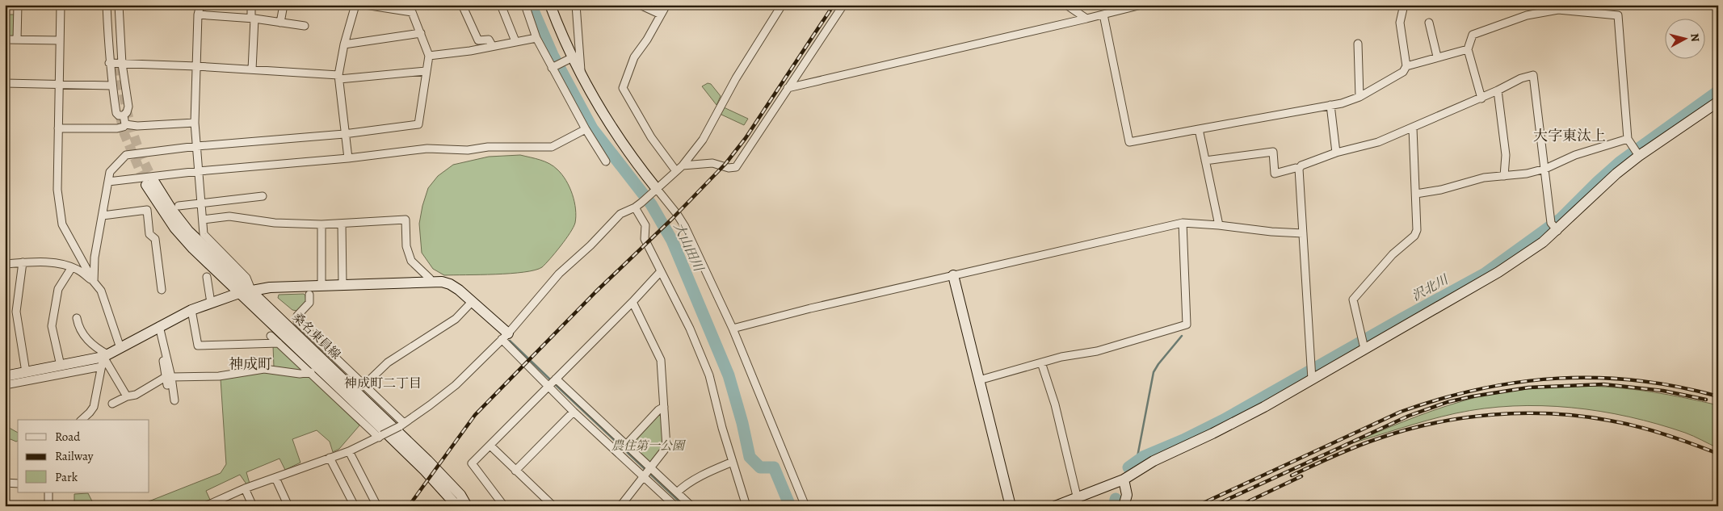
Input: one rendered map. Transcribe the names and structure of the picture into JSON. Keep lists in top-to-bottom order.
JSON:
{
  "streets": {
    "street": ["桑名東員線"]
  },
  "districts": ["大字東汰上", "神成町", "神成町二丁目"],
  "water": ["大山田川", "沢北川"],
  "parks": ["農住第一公園"],
  "legend": ["Road", "Railway", "Park"],
  "north": "right"
}
